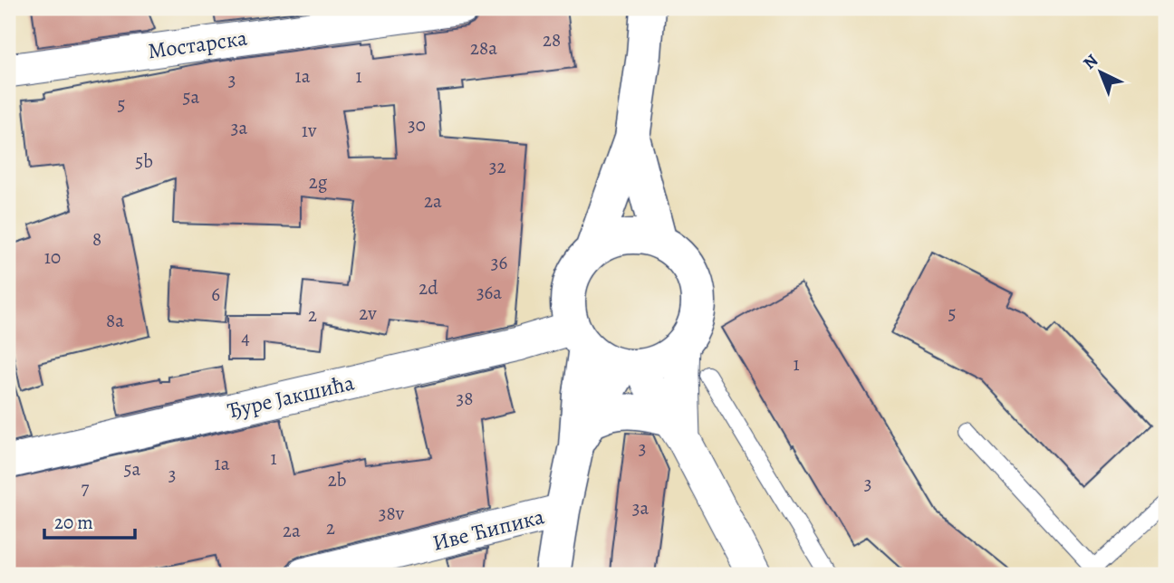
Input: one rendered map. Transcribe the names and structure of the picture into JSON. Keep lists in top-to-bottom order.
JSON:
{
  "streets": {
    "street": ["Мостарска", "Ђуре Јакшића", "Иве Ћипика"]
  },
  "house_numbers": [
    "28",
    "28a",
    "1a",
    "1",
    "3",
    "5a",
    "5",
    "30",
    "3a",
    "1v",
    "5b",
    "32",
    "2g",
    "2a",
    "8",
    "10",
    "36",
    "2d",
    "36a",
    "6",
    "2v",
    "5",
    "2",
    "8a",
    "4",
    "1",
    "38",
    "3",
    "1",
    "1a",
    "5a",
    "3",
    "2b",
    "3",
    "7",
    "3a",
    "38v",
    "2",
    "2a"
  ],
  "scale_bar": "20 m",
  "north": "top left"
}
